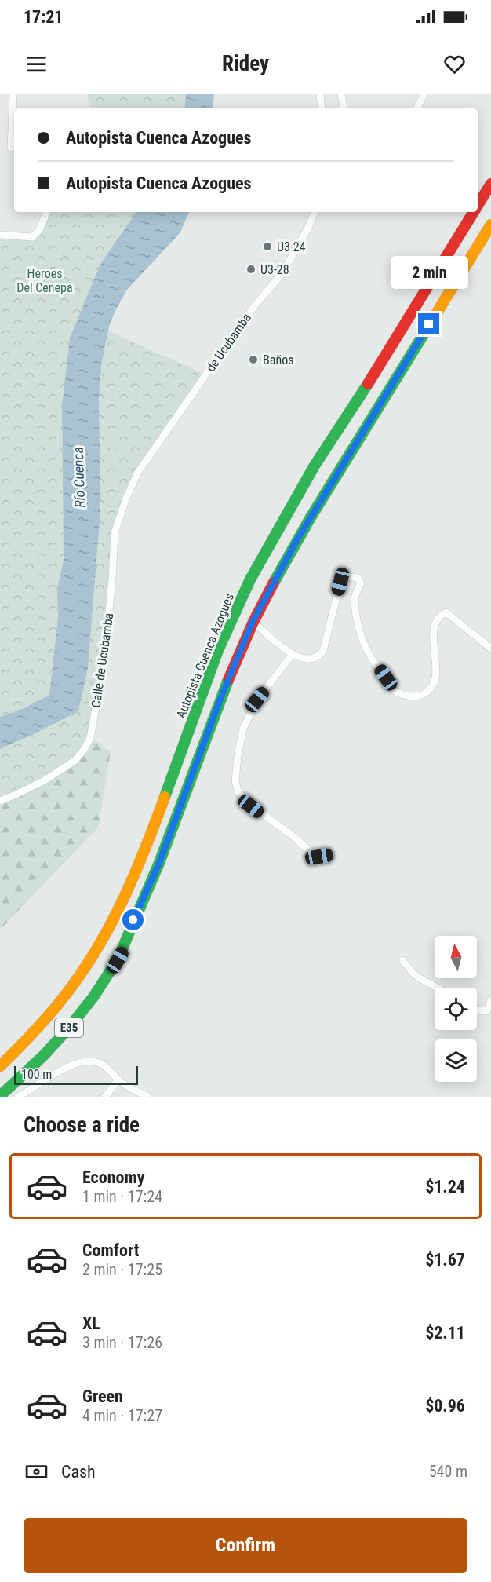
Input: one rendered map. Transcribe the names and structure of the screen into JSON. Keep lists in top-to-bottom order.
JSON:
{
  "streets": {
    "highway": ["Autopista Cuenca Azogues", "E35"],
    "street": ["de Ucubamba", "Calle de Ucubamba"]
  },
  "crossings": [
    ["de Ucubamba", "Calle de Ucubamba"]
  ],
  "water": ["Río Cuenca"],
  "parks": ["Heroes Del Cenepa"],
  "places": ["U3-24", "U3-28", "Baños"],
  "scale_bar": "100 m",
  "north": "top",
  "page": {
    "status": "17:21",
    "header": "Ridey",
    "banner": ["Autopista Cuenca Azogues", "Autopista Cuenca Azogues"],
    "bubble": "2 min",
    "scale": "100 m",
    "heading": "Choose a ride",
    "list": [
      {
        "name": "Economy",
        "note": "1 min · 17:24",
        "value": "$1.24"
      },
      {
        "name": "Comfort",
        "note": "2 min · 17:25",
        "value": "$1.67"
      },
      {
        "name": "XL",
        "note": "3 min · 17:26",
        "value": "$2.11"
      },
      {
        "name": "Green",
        "note": "4 min · 17:27",
        "value": "$0.96"
      }
    ],
    "pay": ["Cash", "540 m"],
    "buttons": "Confirm"
  }
}
